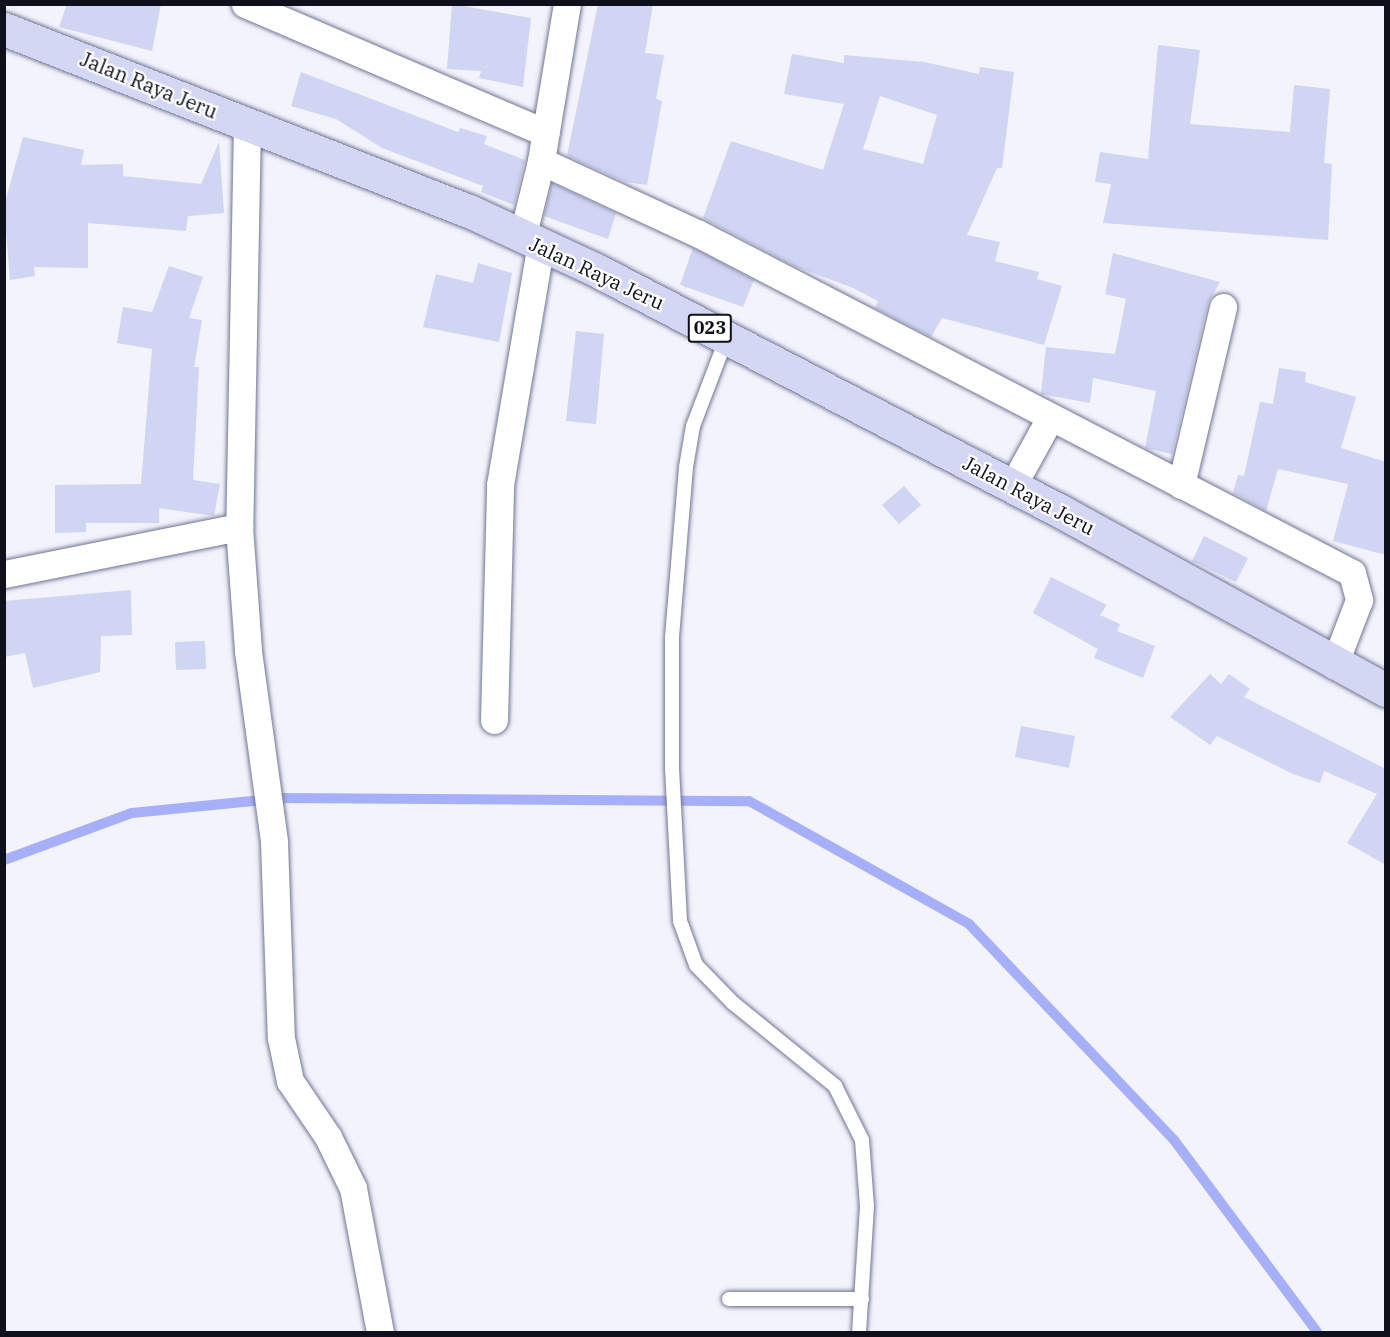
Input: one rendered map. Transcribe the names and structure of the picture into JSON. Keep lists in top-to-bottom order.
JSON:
{
  "streets": {
    "main road": ["Jalan Raya Jeru", "023"]
  }
}
